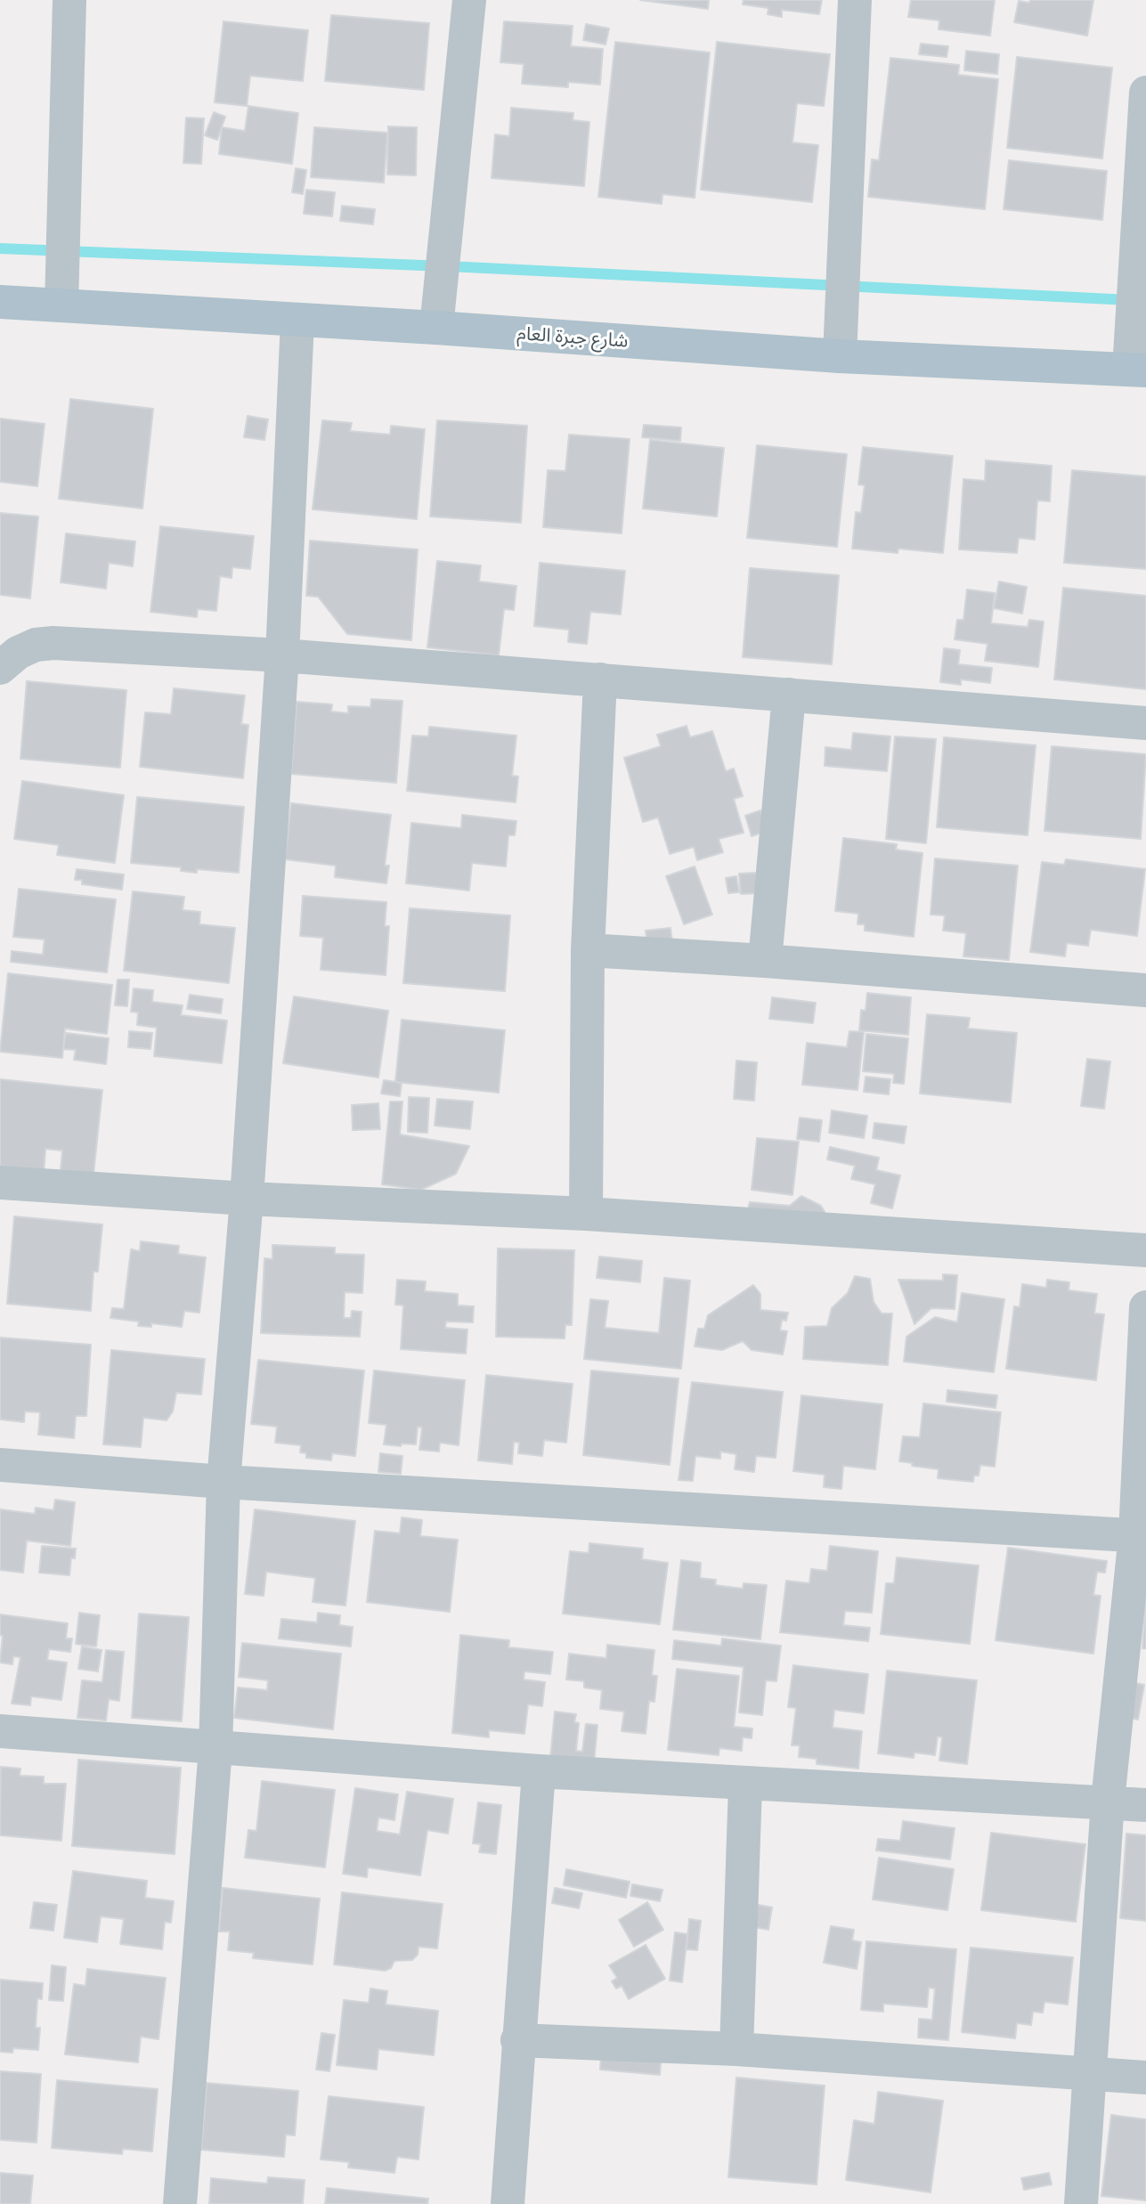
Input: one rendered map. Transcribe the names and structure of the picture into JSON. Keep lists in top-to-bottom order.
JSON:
{
  "streets": {
    "main road": ["شارع جبرة العام"]
  }
}
